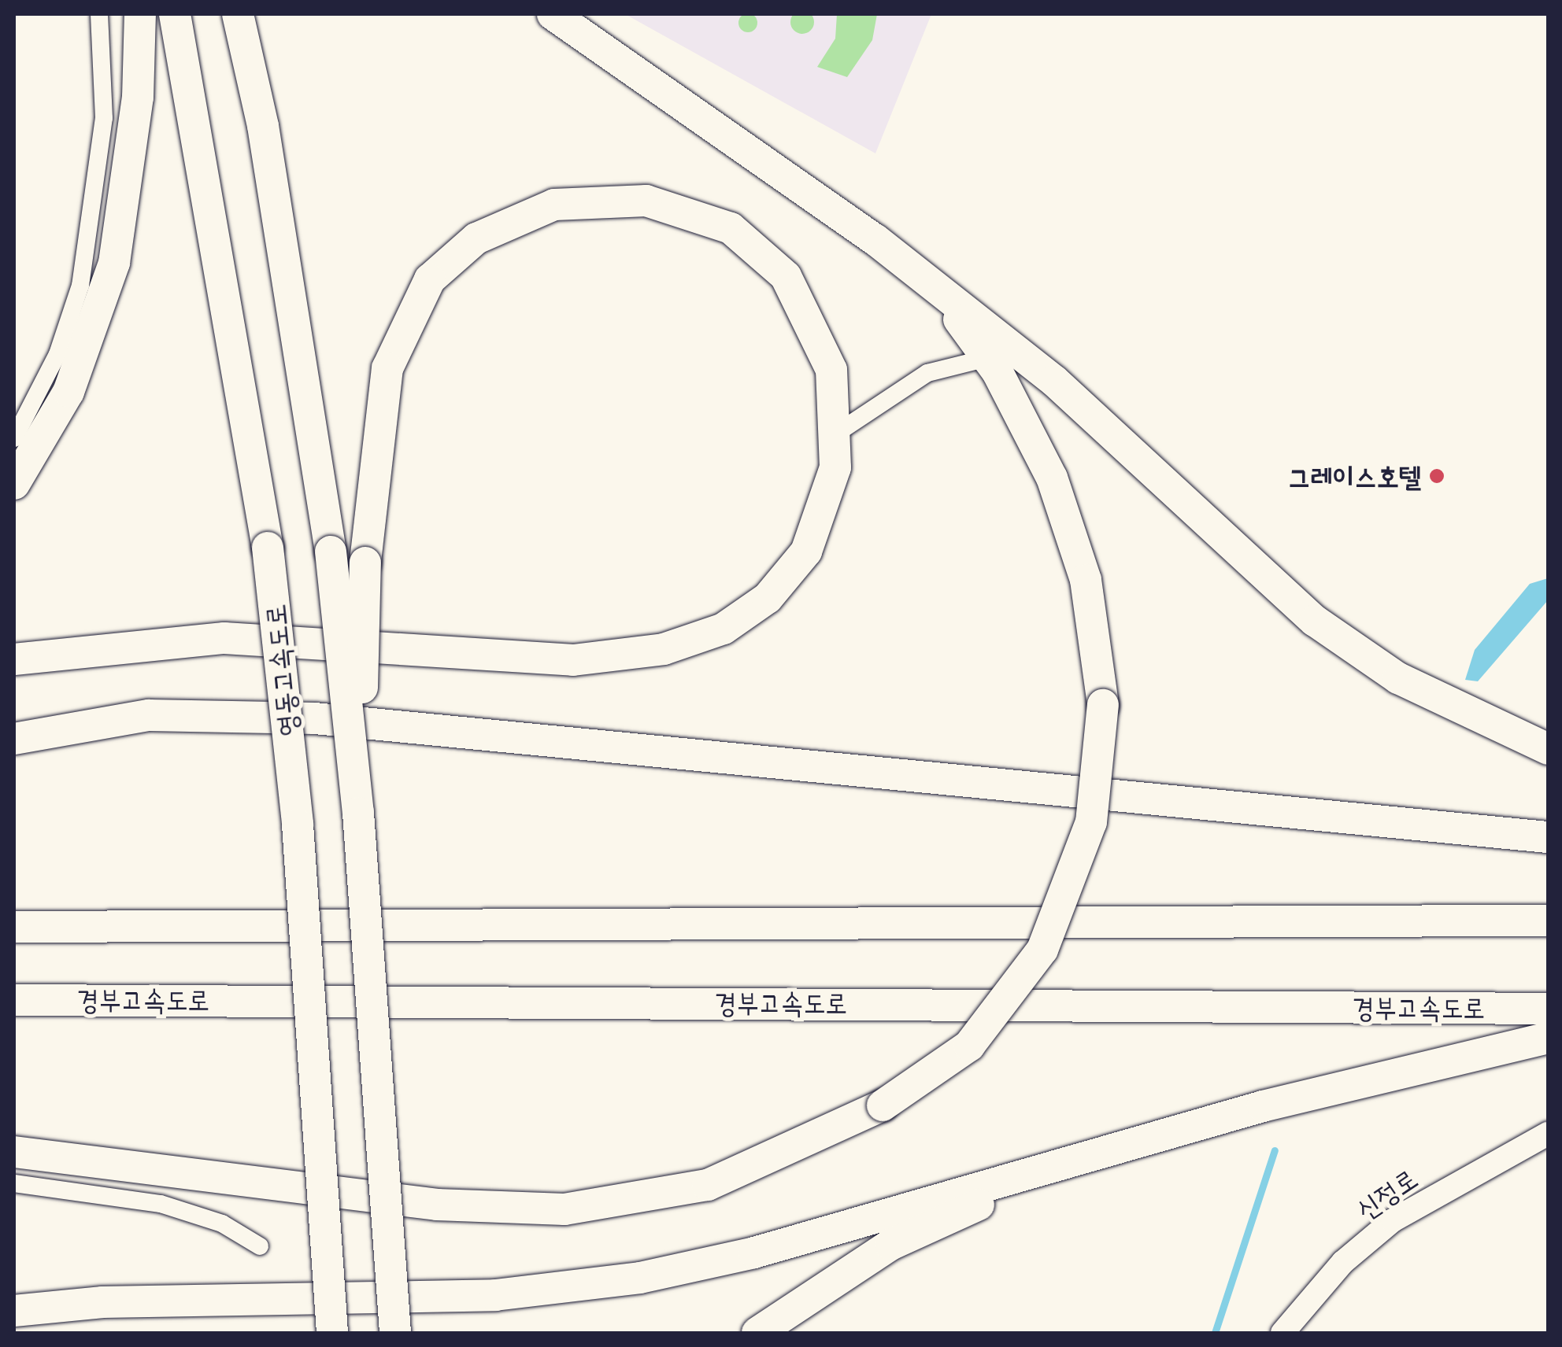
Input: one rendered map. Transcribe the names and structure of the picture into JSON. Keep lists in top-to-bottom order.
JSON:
{
  "streets": {
    "highway": ["영동고속도로", "경부고속도로"],
    "street": ["신정로"]
  },
  "places": ["그레이스호텔"]
}
